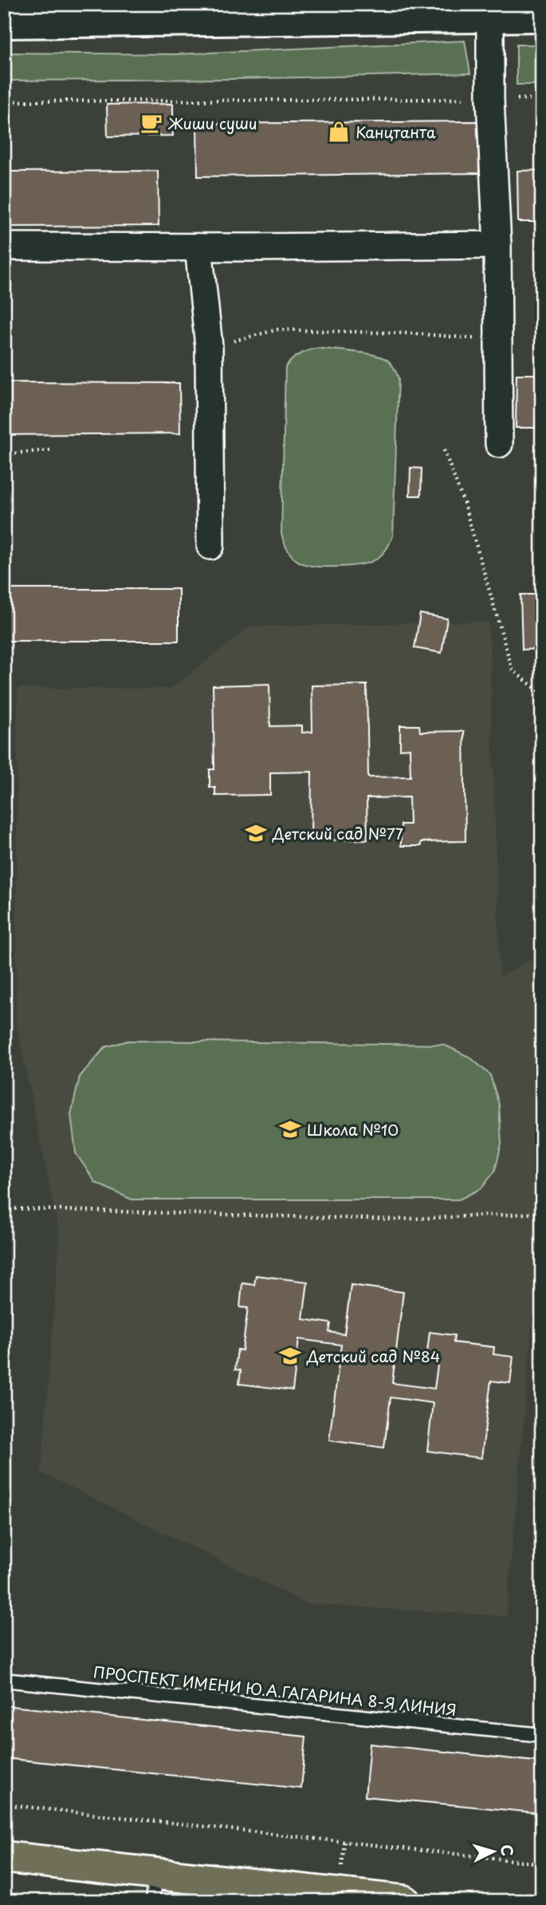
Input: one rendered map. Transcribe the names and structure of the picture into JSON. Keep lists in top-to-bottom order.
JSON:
{
  "streets": {
    "lane": ["ПРОСПЕКТ ИМЕНИ Ю.А.ГАГАРИНА 8-Я ЛИНИЯ"]
  },
  "places": {
    "cafe": ["Жиши суши"],
    "shop": ["Канцтанта"],
    "school or university": ["Детский сад №77", "Школа №10", "Детский сад №84"]
  },
  "north": "right"
}
